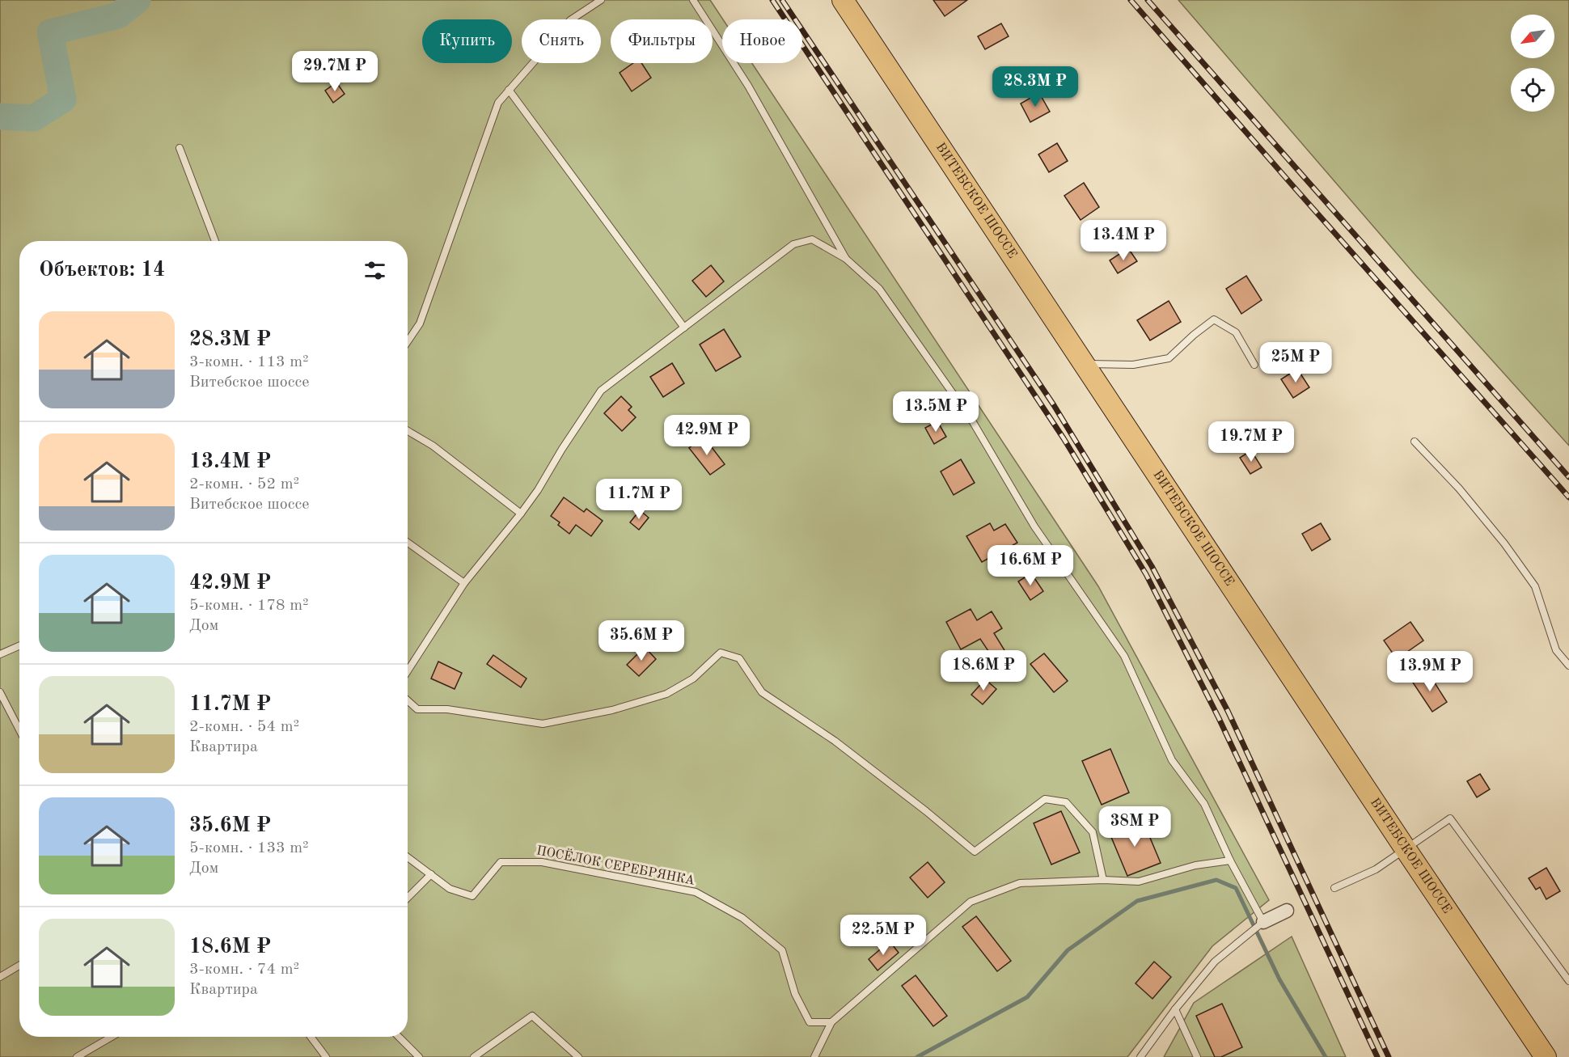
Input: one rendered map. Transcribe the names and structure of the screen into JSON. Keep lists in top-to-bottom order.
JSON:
{
  "streets": {
    "main road": ["ВИТЕБСКОЕ ШОССЕ"],
    "lane": ["ПОСЁЛОК СЕРЕБРЯНКА"]
  },
  "north": "bottom left",
  "page": {
    "chip": [
      "Купить",
      "Снять",
      "Фильтры",
      "Новое"
    ],
    "price": [
      "29.7M ₽",
      "28.3M ₽",
      "13.4M ₽",
      "25M ₽",
      "13.5M ₽",
      "42.9M ₽",
      "19.7M ₽",
      "11.7M ₽",
      "16.6M ₽",
      "35.6M ₽",
      "18.6M ₽",
      "13.9M ₽",
      "38M ₽",
      "22.5M ₽"
    ],
    "heading": "Объектов: 14",
    "list": [
      {
        "name": "28.3M ₽",
        "note": "3-комн. · 113 m² · Витебское шоссе"
      },
      {
        "name": "13.4M ₽",
        "note": "2-комн. · 52 m² · Витебское шоссе"
      },
      {
        "name": "42.9M ₽",
        "note": "5-комн. · 178 m² · Дом"
      },
      {
        "name": "11.7M ₽",
        "note": "2-комн. · 54 m² · Квартира"
      },
      {
        "name": "35.6M ₽",
        "note": "5-комн. · 133 m² · Дом"
      },
      {
        "name": "18.6M ₽",
        "note": "3-комн. · 74 m² · Квартира"
      }
    ]
  }
}
